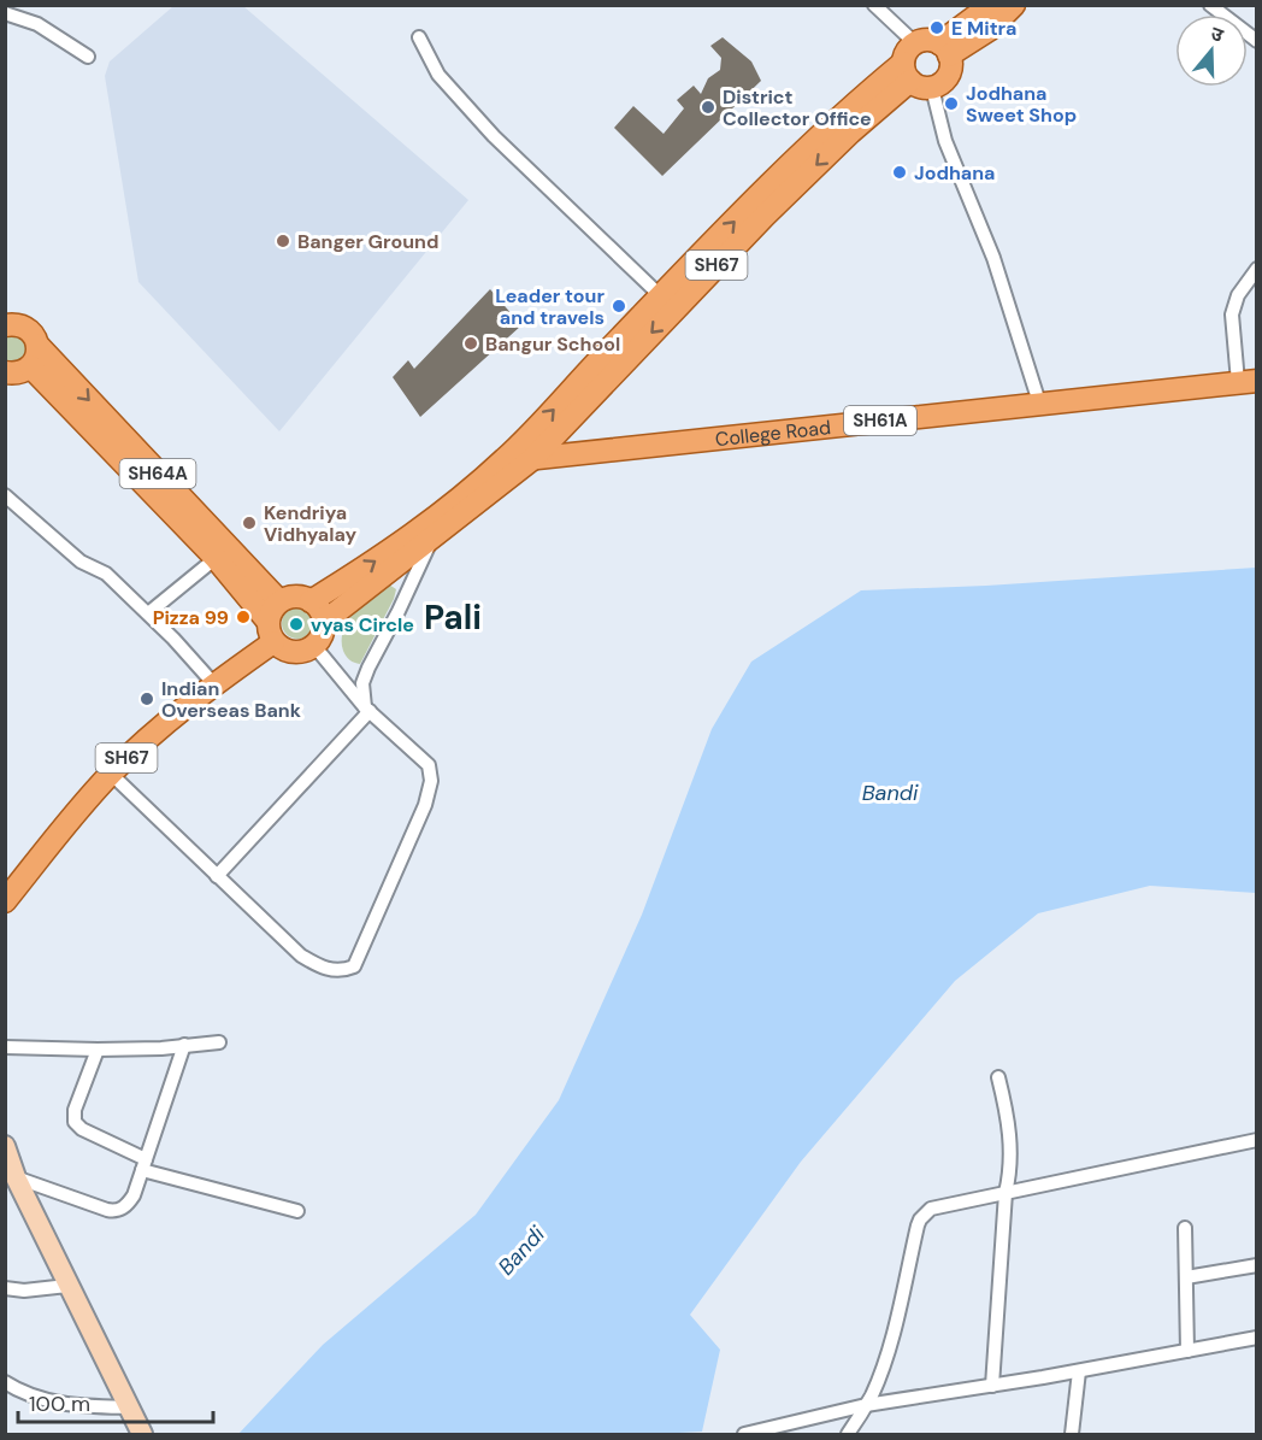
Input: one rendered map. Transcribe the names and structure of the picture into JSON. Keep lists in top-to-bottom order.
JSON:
{
  "streets": {
    "main road": [
      "SH67",
      "SH61A",
      "College Road",
      "SH64A"
    ]
  },
  "crossings": [
    ["SH67", "College Road"],
    ["SH67", "SH64A"]
  ],
  "districts": ["Pali"],
  "water": ["Bandi"],
  "places": [
    "E Mitra",
    "Jodhana Sweet Shop",
    "District Collector Office",
    "Jodhana",
    "Banger Ground",
    "Leader tour and travels",
    "Bangur School",
    "Kendriya Vidhyalay",
    "Pizza 99",
    "vyas Circle",
    "Indian Overseas Bank"
  ],
  "scale_bar": "100 m",
  "north": "top"
}
